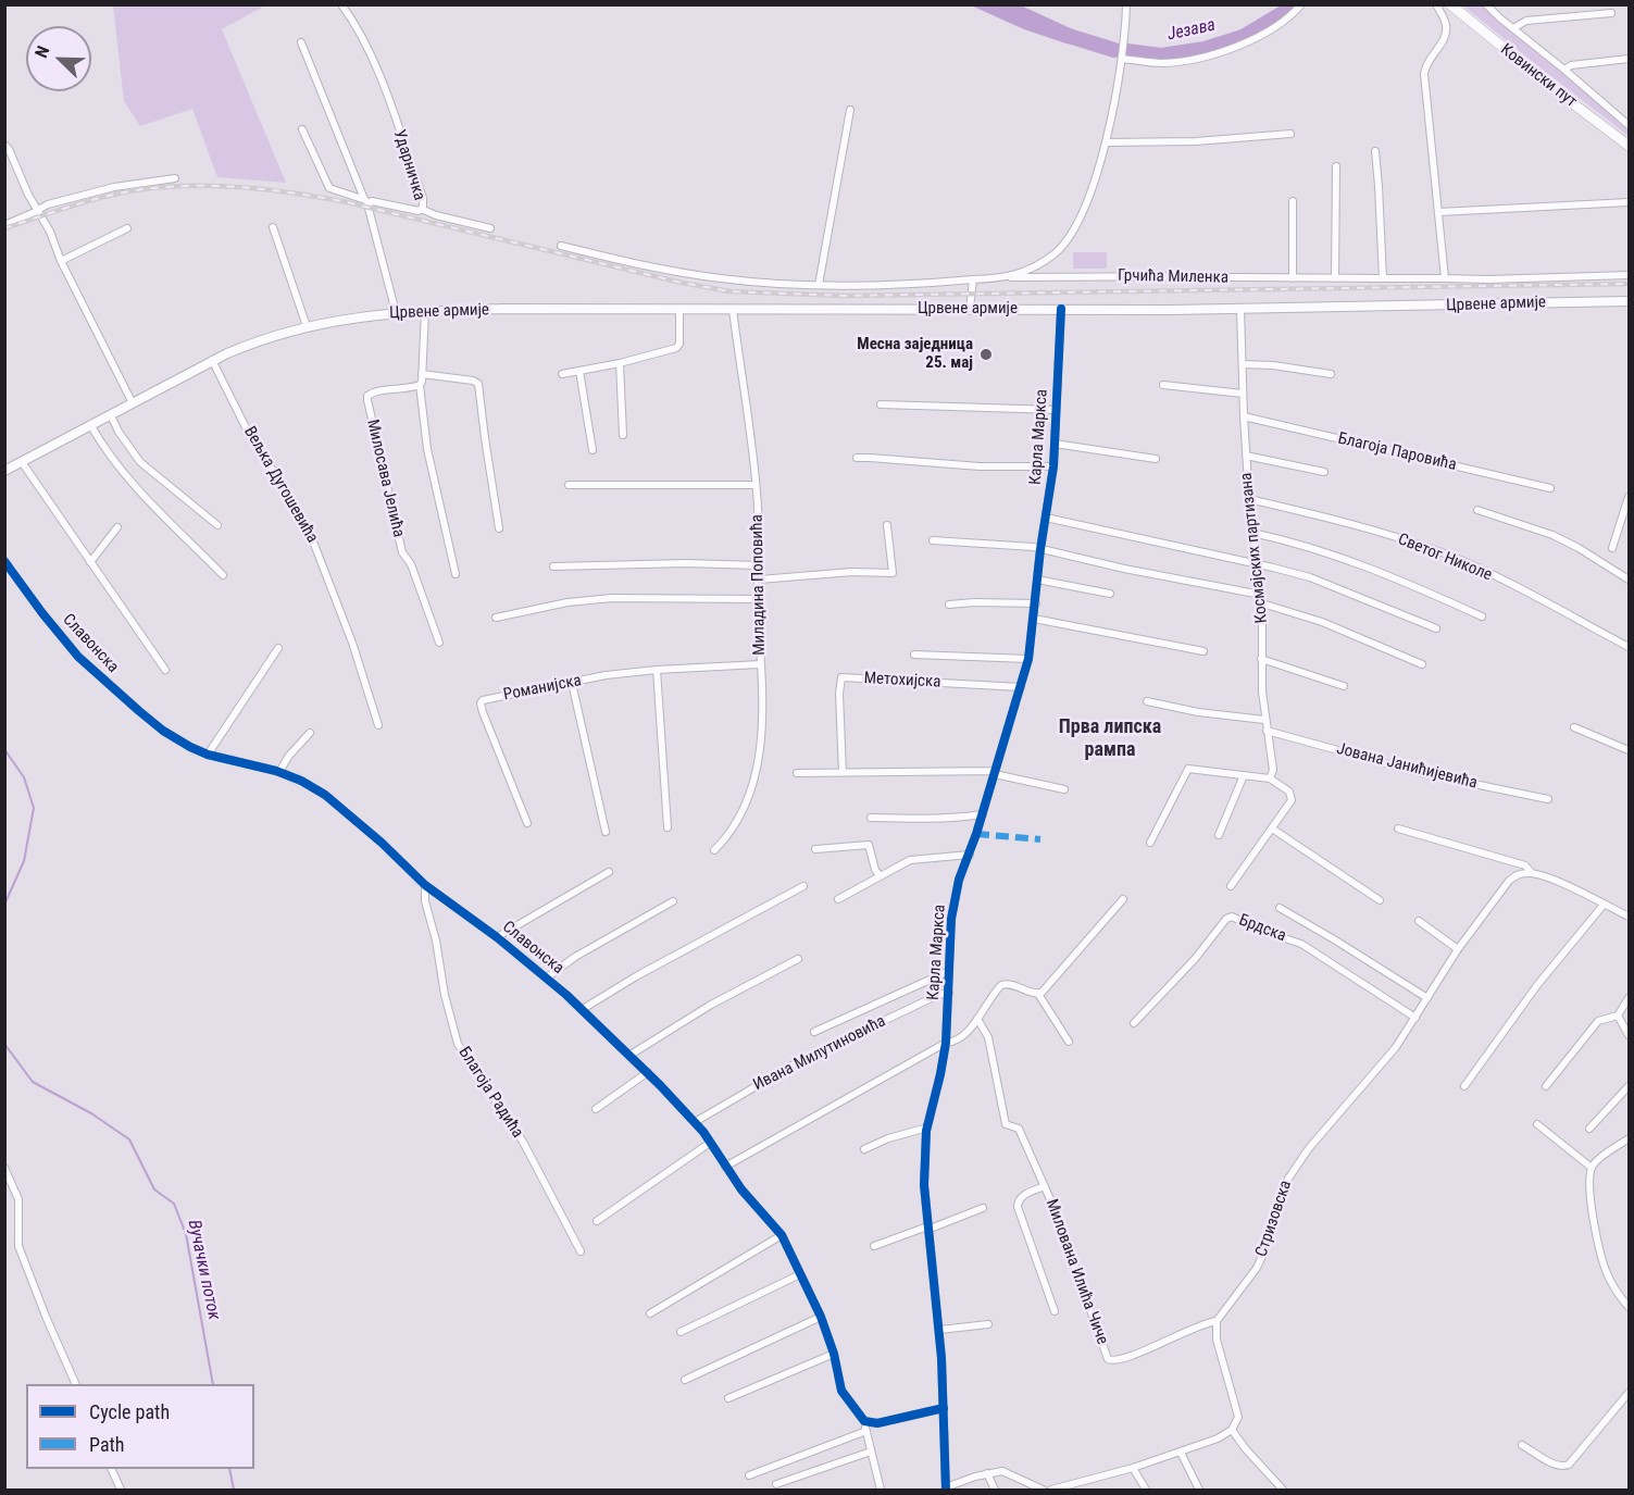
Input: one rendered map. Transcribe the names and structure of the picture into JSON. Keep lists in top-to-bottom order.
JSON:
{
  "streets": {
    "main road": ["Ковински пут", "Црвене армије"],
    "street": [
      "Ударничка",
      "Грчића Миленка",
      "Карла Маркса",
      "Благоја Паровића",
      "Милосава Јелића",
      "Вељка Дугошевића",
      "Космајских партизана",
      "Светог Николе",
      "Миладина Поповића",
      "Славонска",
      "Метохијска",
      "Романијска",
      "Јована Јанићијевића",
      "Брдска",
      "Ивана Милутиновића",
      "Благоја Радића",
      "Стризовска",
      "Милована Илића Чиче"
    ]
  },
  "crossings": [
    ["Црвене армије", "Карла Маркса"],
    ["Црвене армије", "Вељка Дугошевића"],
    ["Црвене армије", "Космајских партизана"],
    ["Црвене армије", "Миладина Поповића"],
    ["Карла Маркса", "Метохијска"],
    ["Карла Маркса", "Ивана Милутиновића"],
    ["Благоја Паровића", "Космајских партизана"],
    ["Космајских партизана", "Светог Николе"],
    ["Космајских партизана", "Јована Јанићијевића"],
    ["Миладина Поповића", "Романијска"],
    ["Славонска", "Ивана Милутиновића"],
    ["Славонска", "Благоја Радића"],
    ["Брдска", "Стризовска"],
    ["Стризовска", "Милована Илића Чиче"]
  ],
  "districts": ["Прва липска рампа"],
  "water": ["Језава", "Вучачки поток"],
  "places": ["Месна заједница 25. мај"],
  "legend": ["Cycle path", "Path"],
  "north": "top left"
}
